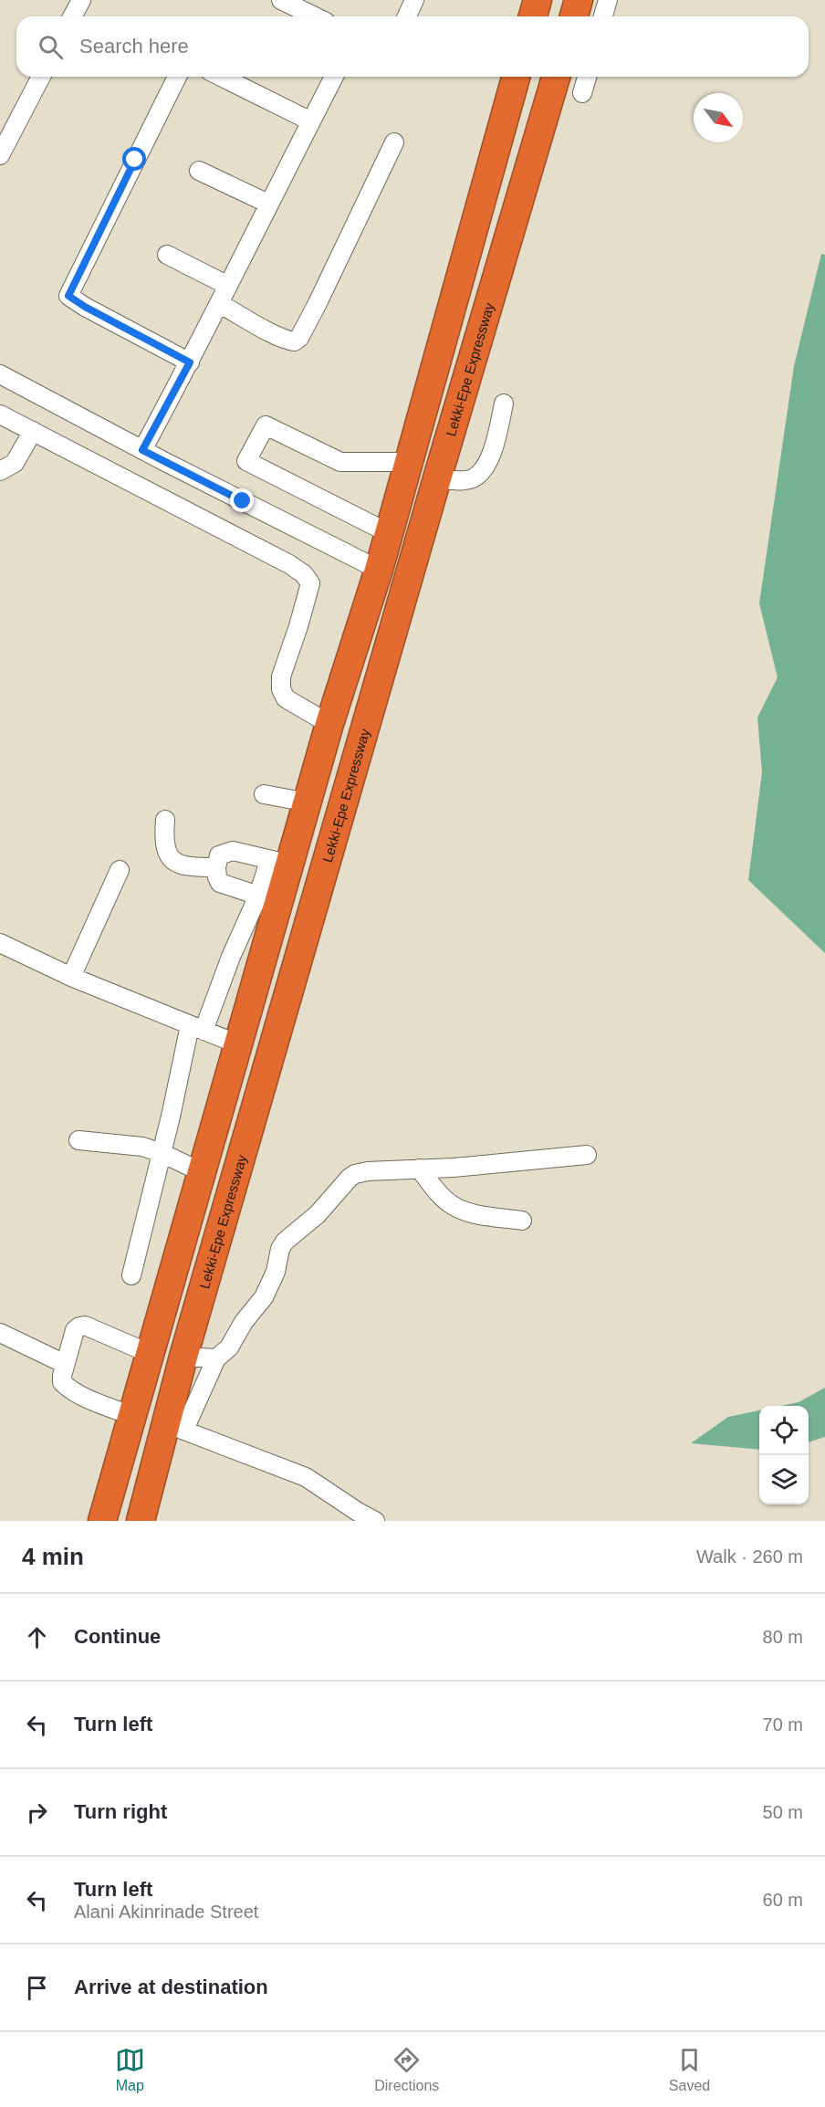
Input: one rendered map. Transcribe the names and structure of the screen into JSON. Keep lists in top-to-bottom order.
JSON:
{
  "streets": {
    "highway": ["Lekki-Epe Expressway"]
  },
  "north": "bottom right",
  "page": {
    "search": "Search here",
    "heading": ["4 min", "Walk · 260 m"],
    "list": [
      ["Continue", "80 m"],
      ["Turn left", "70 m"],
      ["Turn right", "50 m"],
      ["Turn left", "Alani Akinrinade Street", "60 m"],
      "Arrive at destination"
    ],
    "nav": ["Map", "Directions", "Saved"]
  }
}
